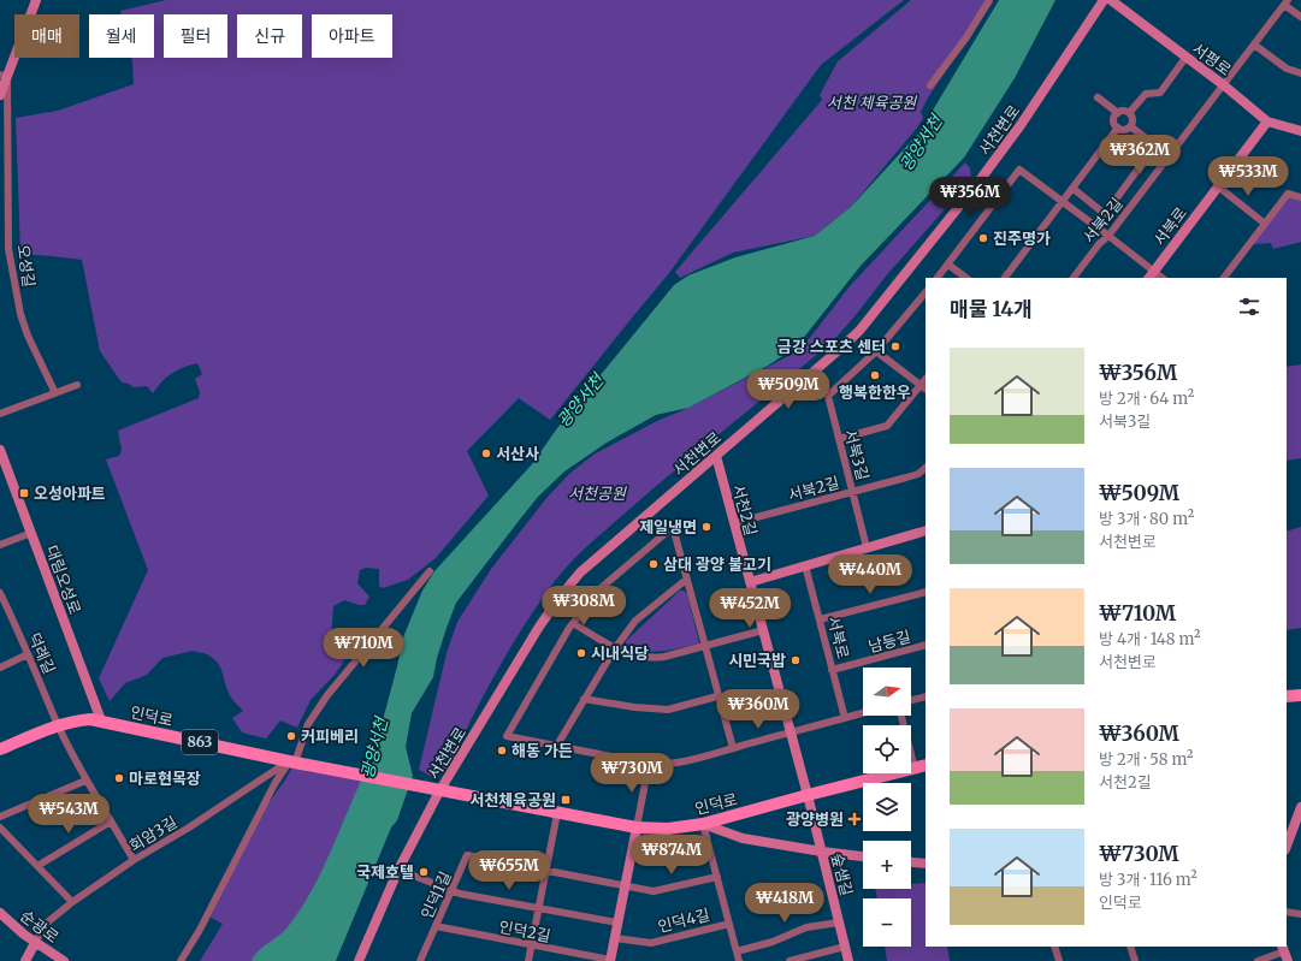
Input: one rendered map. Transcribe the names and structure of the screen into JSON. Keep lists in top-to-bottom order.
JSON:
{
  "streets": {
    "main road": ["인덕로", "863"],
    "street": [
      "서평로",
      "서천변로",
      "서북2길",
      "서북로",
      "오성길",
      "서북3길",
      "서천2길",
      "대림오성로",
      "남등길",
      "덕례길",
      "회암3길",
      "숲샘길",
      "인덕1길",
      "인덕4길",
      "순광로",
      "인덕2길"
    ]
  },
  "crossings": [
    ["서평로", "서북2길"],
    ["서평로", "서북로"],
    ["서천변로", "서천2길"],
    ["서천변로", "인덕로"],
    ["서북2길", "서북3길"],
    ["서북2길", "서천2길"],
    ["서북로", "남등길"],
    ["서천2길", "인덕로"],
    ["서천2길", "숲샘길"],
    ["대림오성로", "인덕로"],
    ["덕례길", "인덕로"],
    ["덕례길", "회암3길"],
    ["인덕로", "회암3길"],
    ["인덕로", "숲샘길"],
    ["회암3길", "순광로"],
    ["인덕1길", "인덕2길"]
  ],
  "water": ["광양서천"],
  "parks": ["서천 체육공원", "서천공원"],
  "places": {
    "other": [
      "진주명가",
      "금강 스포츠 센터",
      "행복한한우",
      "서산사",
      "제일냉면",
      "삼대 광양 불고기",
      "시내식당",
      "시민국밥",
      "커피베리",
      "해동 가든",
      "마로현목장",
      "국제호텔"
    ],
    "transit": ["오성아파트", "서천체육공원"],
    "health": ["광양병원"]
  },
  "north": "right",
  "page": {
    "chip": [
      "매매",
      "월세",
      "필터",
      "신규",
      "아파트"
    ],
    "price": [
      "₩362M",
      "₩533M",
      "₩356M",
      "₩509M",
      "₩440M",
      "₩308M",
      "₩452M",
      "₩710M",
      "₩360M",
      "₩730M",
      "₩543M",
      "₩874M",
      "₩655M",
      "₩418M"
    ],
    "heading": "매물 14개",
    "list": [
      {
        "name": "₩356M",
        "note": "방 2개 · 64 m² · 서북3길"
      },
      {
        "name": "₩509M",
        "note": "방 3개 · 80 m² · 서천변로"
      },
      {
        "name": "₩710M",
        "note": "방 4개 · 148 m² · 서천변로"
      },
      {
        "name": "₩360M",
        "note": "방 2개 · 58 m² · 서천2길"
      },
      {
        "name": "₩730M",
        "note": "방 3개 · 116 m² · 인덕로"
      }
    ],
    "map_buttons": ["+", "−"]
  }
}
